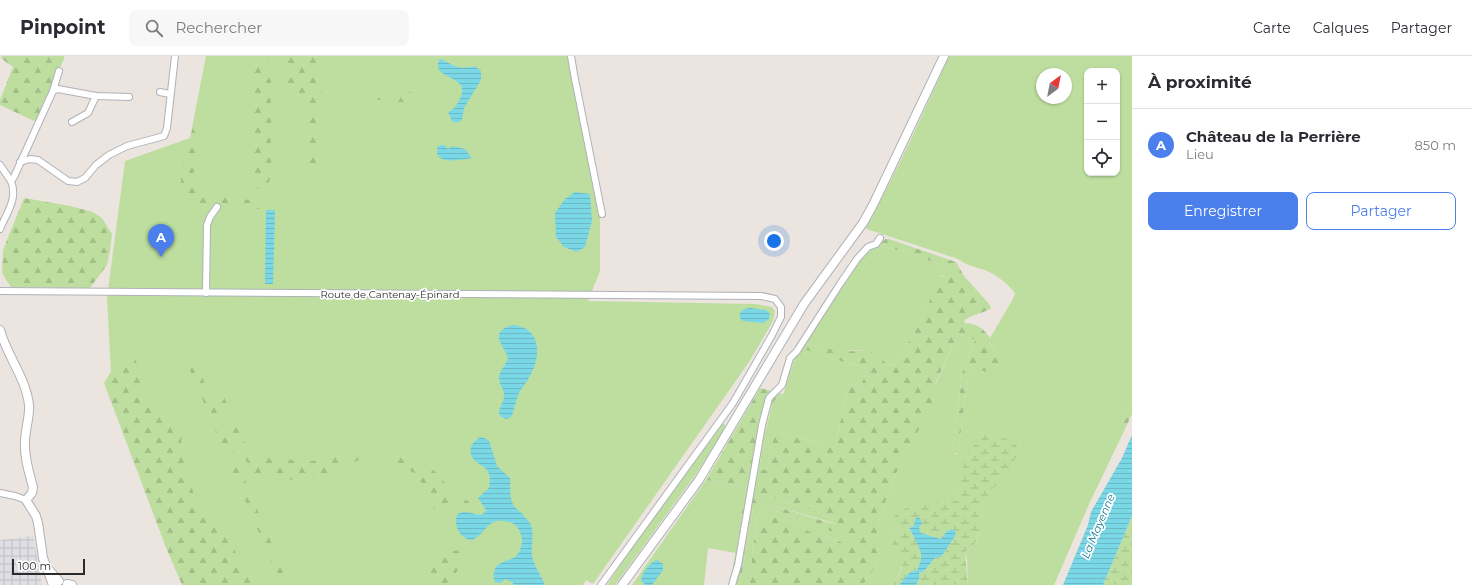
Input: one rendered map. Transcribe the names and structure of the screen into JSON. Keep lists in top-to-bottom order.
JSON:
{
  "streets": {
    "street": ["Route de Cantenay-Épinard"]
  },
  "water": ["La Mayenne"],
  "scale_bar": "100 m",
  "north": "top right",
  "page": {
    "header": "Pinpoint",
    "search": "Rechercher",
    "nav": ["Carte", "Calques", "Partager"],
    "heading": "À proximité",
    "map_buttons": ["+", "−"],
    "list": [
      {
        "mark": "A",
        "name": "Château de la Perrière",
        "note": "Lieu",
        "value": "850 m"
      }
    ],
    "buttons": ["Enregistrer", "Partager"],
    "pins": "A",
    "scale": "100 m"
  }
}
